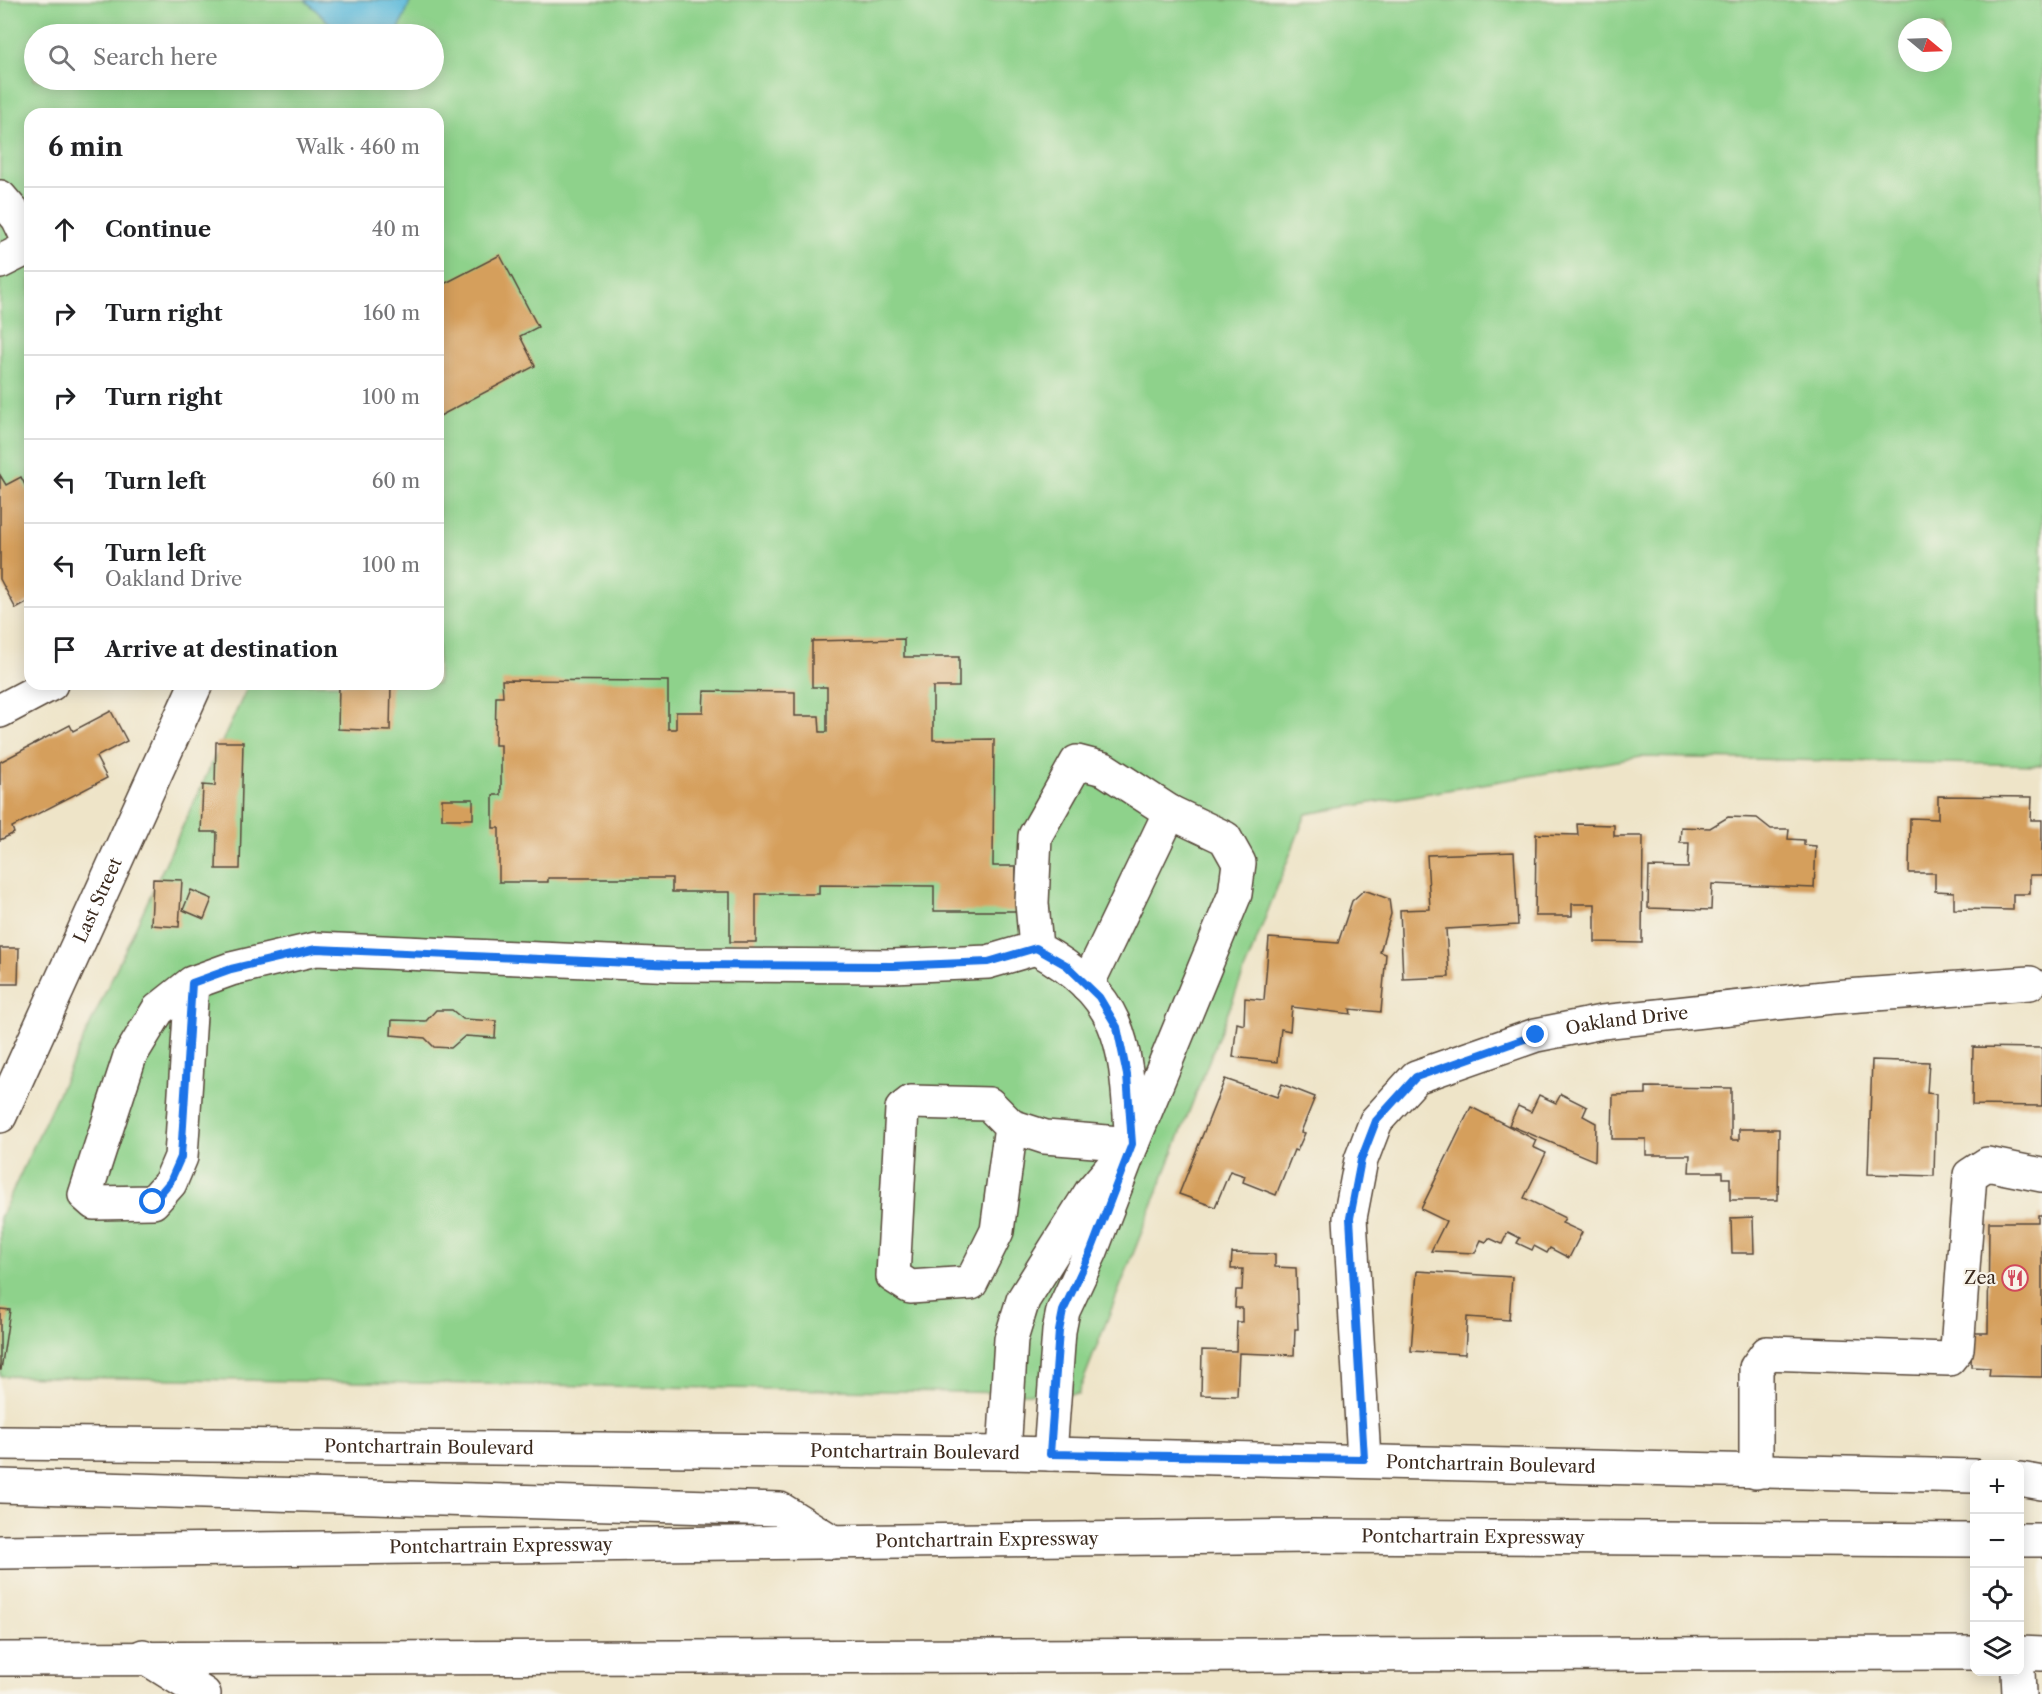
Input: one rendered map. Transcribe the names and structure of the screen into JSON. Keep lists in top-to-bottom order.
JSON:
{
  "streets": {
    "main road": [
      "Last Street",
      "Oakland Drive",
      "Pontchartrain Boulevard",
      "Pontchartrain Expressway"
    ]
  },
  "crossings": [
    ["Oakland Drive", "Pontchartrain Boulevard"]
  ],
  "places": {
    "restaurant": ["Zea"]
  },
  "north": "right",
  "page": {
    "search": "Search here",
    "heading": ["6 min", "Walk · 460 m"],
    "list": [
      ["Continue", "40 m"],
      ["Turn right", "160 m"],
      ["Turn right", "100 m"],
      ["Turn left", "60 m"],
      ["Turn left", "Oakland Drive", "100 m"],
      "Arrive at destination"
    ],
    "map_buttons": ["+", "−"]
  }
}
